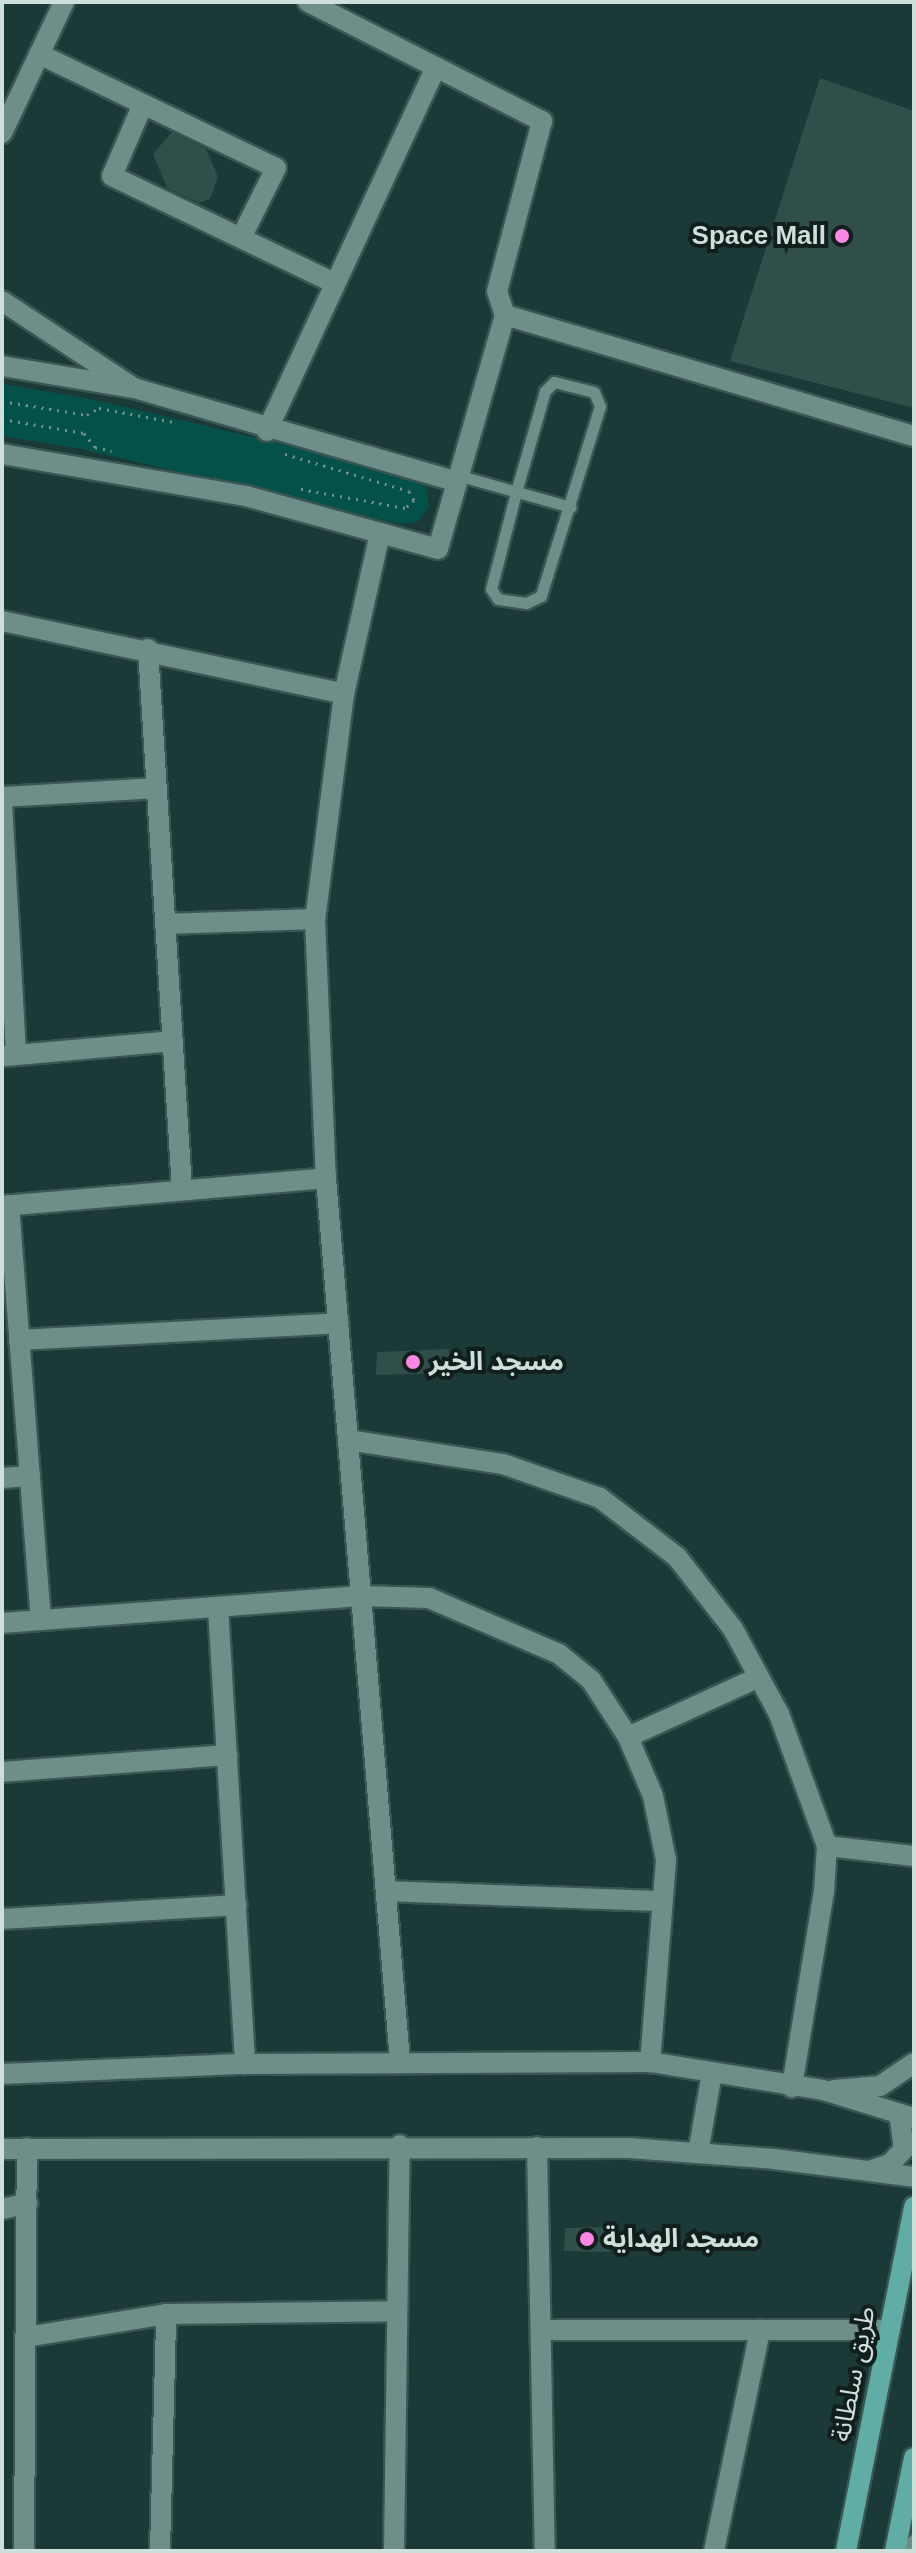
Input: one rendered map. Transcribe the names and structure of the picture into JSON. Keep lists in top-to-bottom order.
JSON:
{
  "streets": {
    "main road": ["طريق سلطانة"]
  },
  "places": ["Space Mall", "مسجد الخير", "مسجد الهداية"]
}
